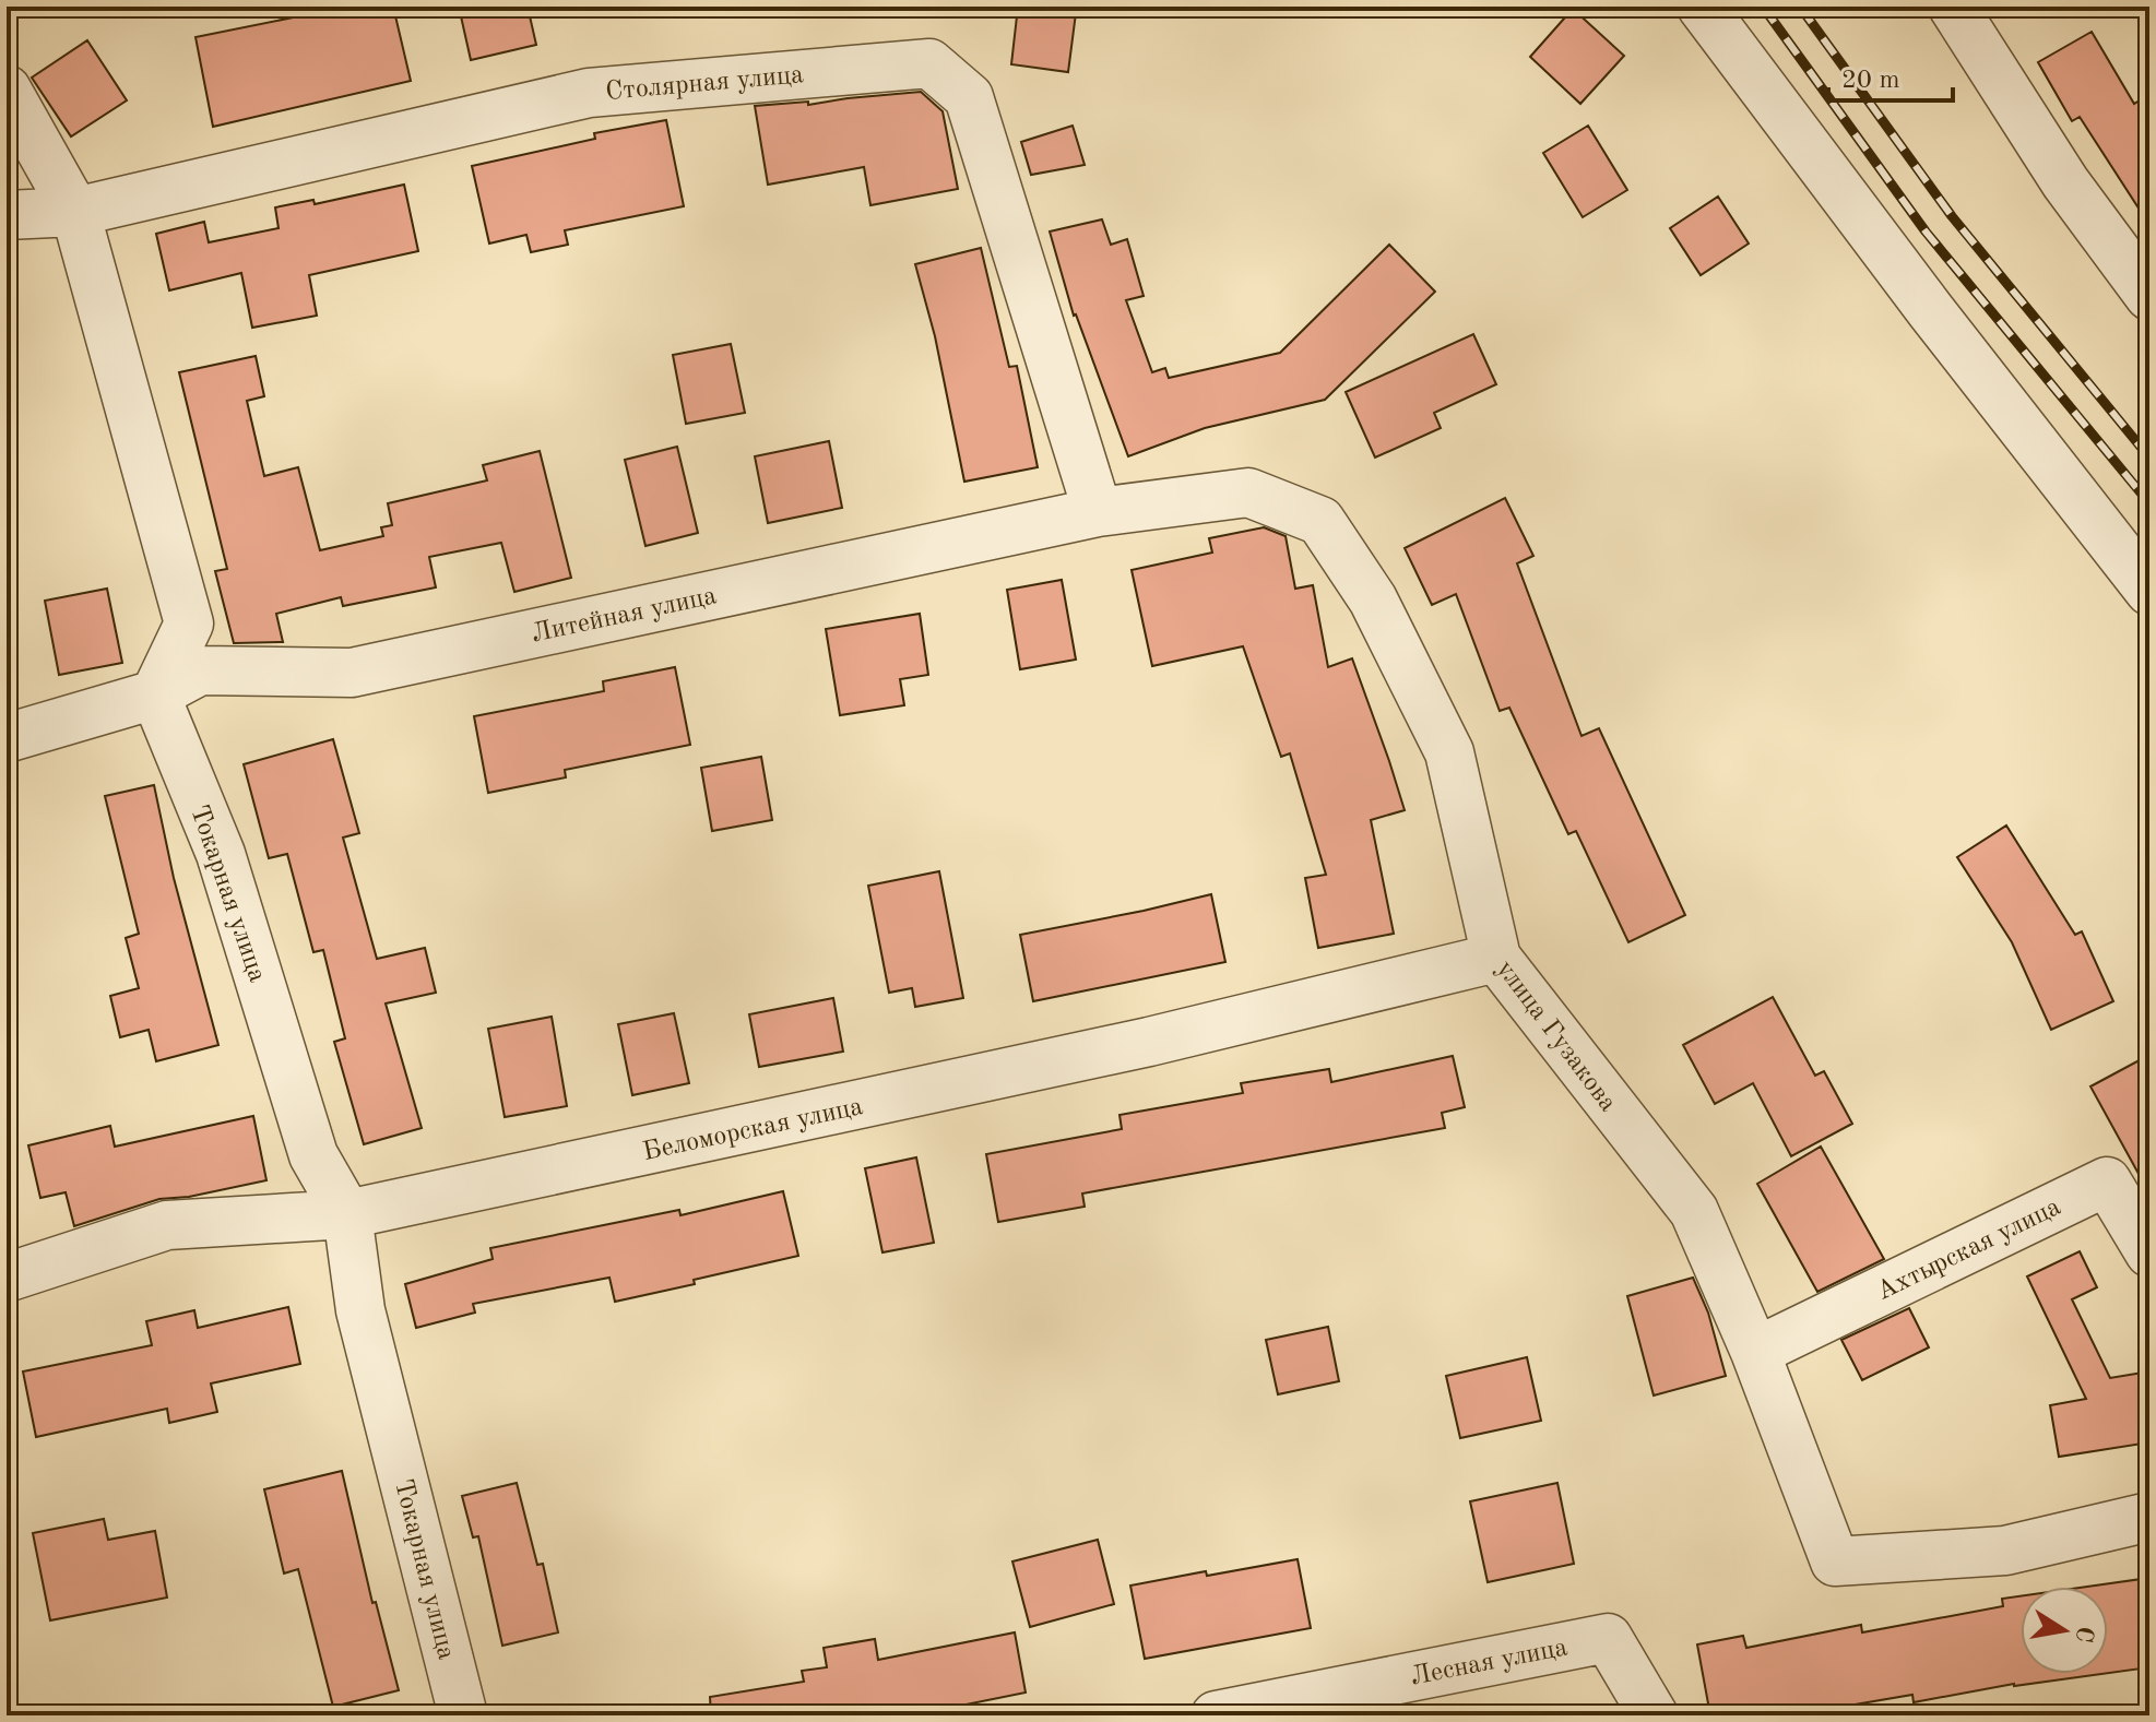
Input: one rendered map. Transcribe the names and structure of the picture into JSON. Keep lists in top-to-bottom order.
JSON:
{
  "streets": {
    "street": [
      "Столярная улица",
      "Литейная улица",
      "Токарная улица",
      "улица Гузакова",
      "Беломорская улица",
      "Ахтырская улица",
      "Лесная улица"
    ]
  },
  "crossings": [
    ["Столярная улица", "Литейная улица"],
    ["Литейная улица", "Токарная улица"],
    ["Литейная улица", "улица Гузакова"],
    ["Токарная улица", "Беломорская улица"],
    ["улица Гузакова", "Беломорская улица"],
    ["улица Гузакова", "Ахтырская улица"]
  ],
  "scale_bar": "20 m",
  "north": "right"
}
